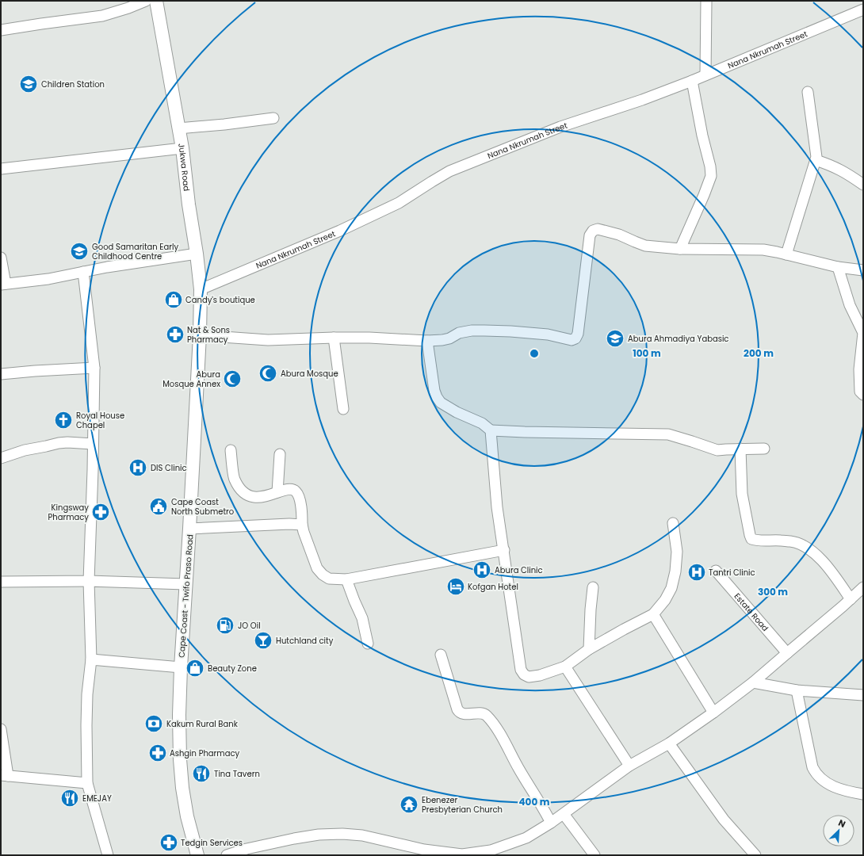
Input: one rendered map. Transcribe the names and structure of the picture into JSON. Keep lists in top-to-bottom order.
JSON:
{
  "streets": {
    "main road": ["Jukwa Road", "Cape Coast - Twifo Praso Road"],
    "street": ["Nana Nkrumah Street", "Estate Road"]
  },
  "crossings": [
    ["Nana Nkrumah Street", "Jukwa Road"],
    ["Jukwa Road", "Cape Coast - Twifo Praso Road"]
  ],
  "places": {
    "school or university": ["Children Station", "Good Samaritan Early Childhood Centre", "Abura Ahmadiya Yabasic"],
    "shop": ["Candy's boutique", "Beauty Zone"],
    "pharmacy": [
      "Nat & Sons Pharmacy",
      "Kingsway Pharmacy",
      "Ashgin Pharmacy",
      "Tedgin Services"
    ],
    "mosque": ["Abura Mosque", "Abura Mosque Annex"],
    "church": ["Royal House Chapel"],
    "hospital": ["DIS Clinic", "Abura Clinic", "Tantri Clinic"],
    "public building": ["Cape Coast North Submetro"],
    "hotel": ["Kofgan Hotel"],
    "fuel station": ["JO Oil"],
    "bar": ["Hutchland city"],
    "bank": ["Kakum Rural Bank"],
    "restaurant": ["Tina Tavern", "EMEJAY"],
    "temple": ["Ebenezer Presbyterian Church"]
  },
  "north": "top right",
  "rings": [
    "100 m",
    "200 m",
    "300 m",
    "400 m"
  ]
}
